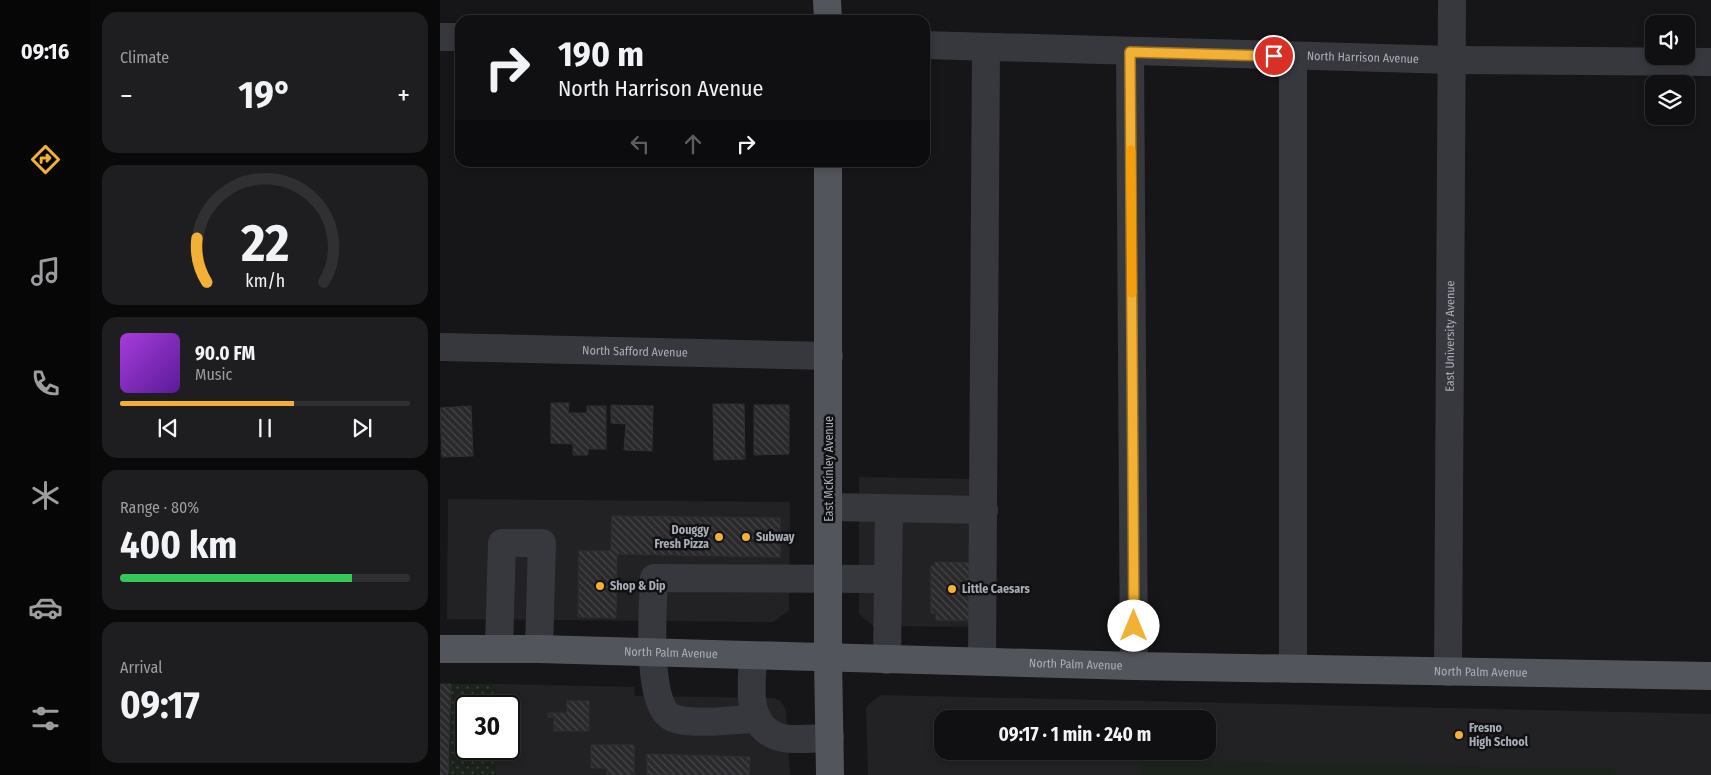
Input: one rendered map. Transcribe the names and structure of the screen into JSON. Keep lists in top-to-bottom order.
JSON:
{
  "streets": {
    "main road": ["East McKinley Avenue", "North Palm Avenue"],
    "street": ["North Harrison Avenue", "East University Avenue", "North Safford Avenue"]
  },
  "crossings": [
    ["North Harrison Avenue", "East University Avenue"],
    ["East University Avenue", "North Palm Avenue"],
    ["North Safford Avenue", "East McKinley Avenue"],
    ["East McKinley Avenue", "North Palm Avenue"]
  ],
  "places": [
    "Douggy Fresh Pizza",
    "Subway",
    "Shop & Dip",
    "Little Caesars",
    "Fresno High School"
  ],
  "page": {
    "tabs": "09:16",
    "tile": [
      "Climate",
      ["Range · 80%", "400 km"],
      ["Arrival", "09:17"]
    ],
    "turn": ["190 m", "North Harrison Avenue"],
    "heat": ["−", "19°", "+"],
    "song": ["90.0 FM", "Music"],
    "limit": "30",
    "trip": "09:17 · 1 min · 240 m",
    "gauge": ["22", "km/h"]
  }
}
